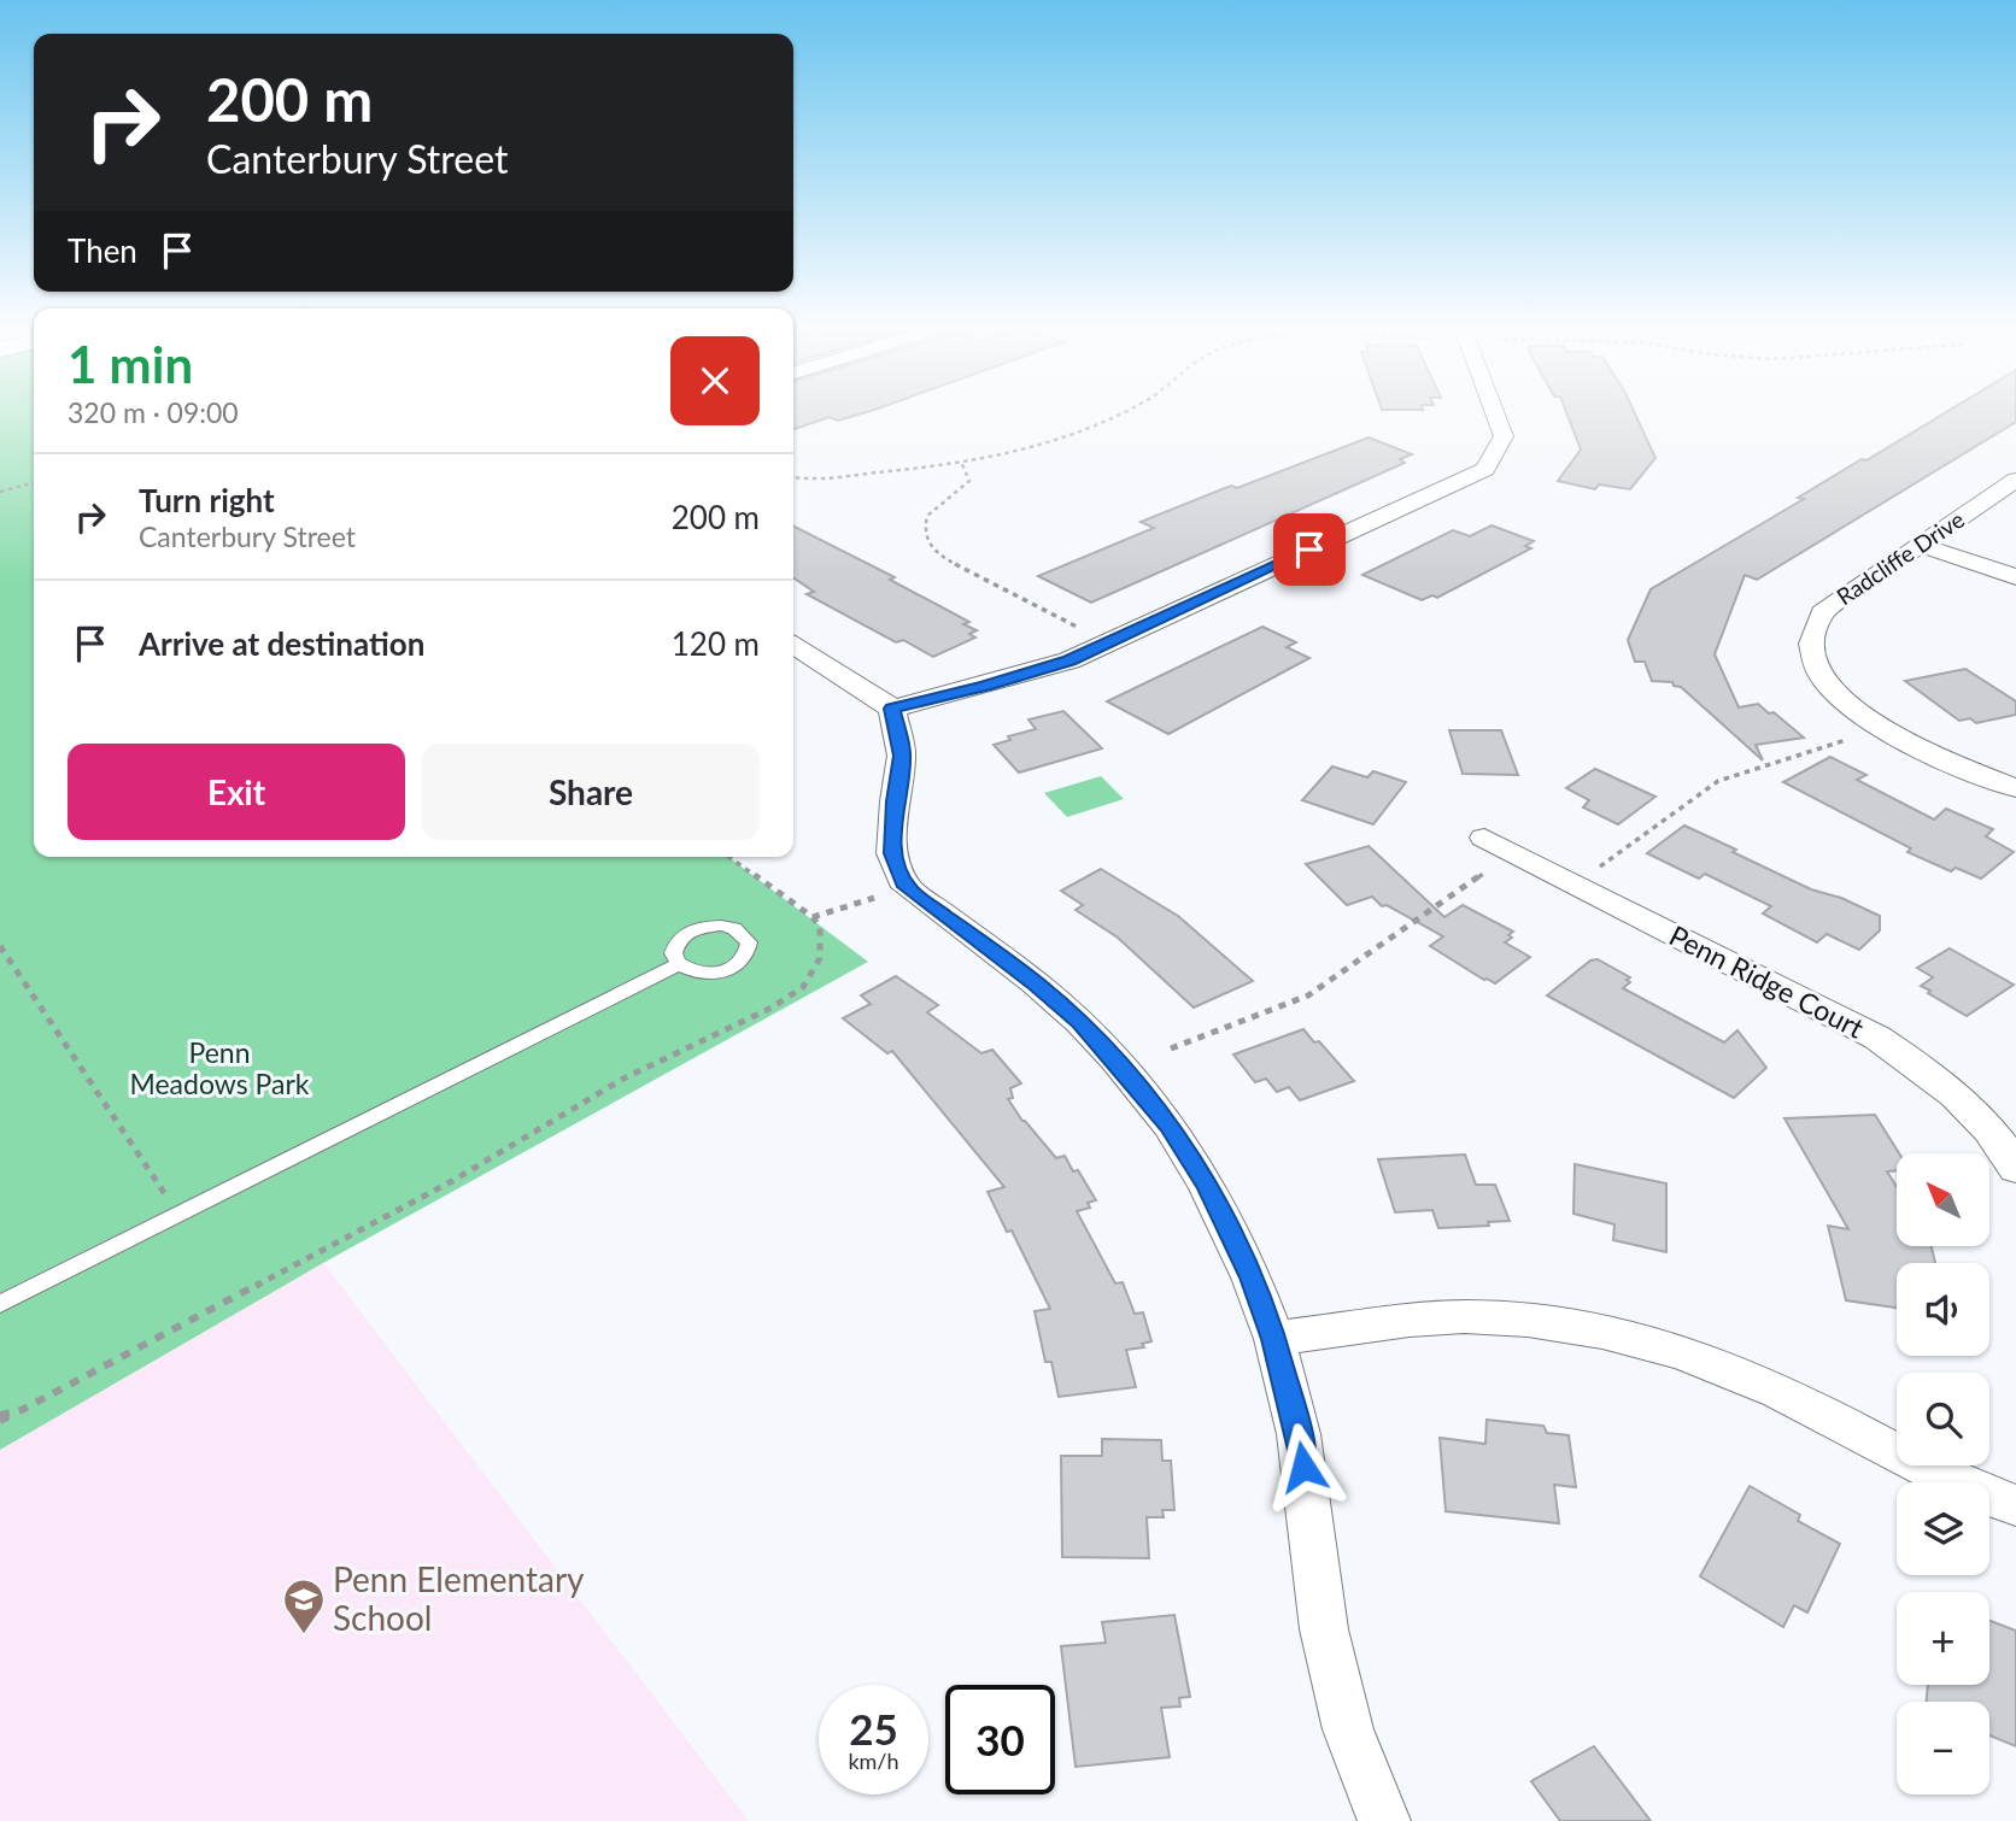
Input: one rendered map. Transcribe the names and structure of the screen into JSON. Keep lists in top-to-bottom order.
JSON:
{
  "streets": {
    "street": ["Radcliffe Drive", "Penn Ridge Court"]
  },
  "parks": ["Penn Meadows Park"],
  "places": {
    "school or university": ["Penn Elementary School"]
  },
  "north": "top left",
  "page": {
    "turn": ["200 m", "Canterbury Street"],
    "then": "Then",
    "heading": ["1 min", "320 m · 09:00"],
    "list": [
      {
        "name": "Turn right",
        "note": "Canterbury Street",
        "value": "200 m"
      },
      {
        "name": "Arrive at destination",
        "value": "120 m"
      }
    ],
    "buttons": ["Exit", "Share"],
    "map_buttons": ["+", "−"],
    "speed": "25 km/h",
    "limit": "30"
  }
}
